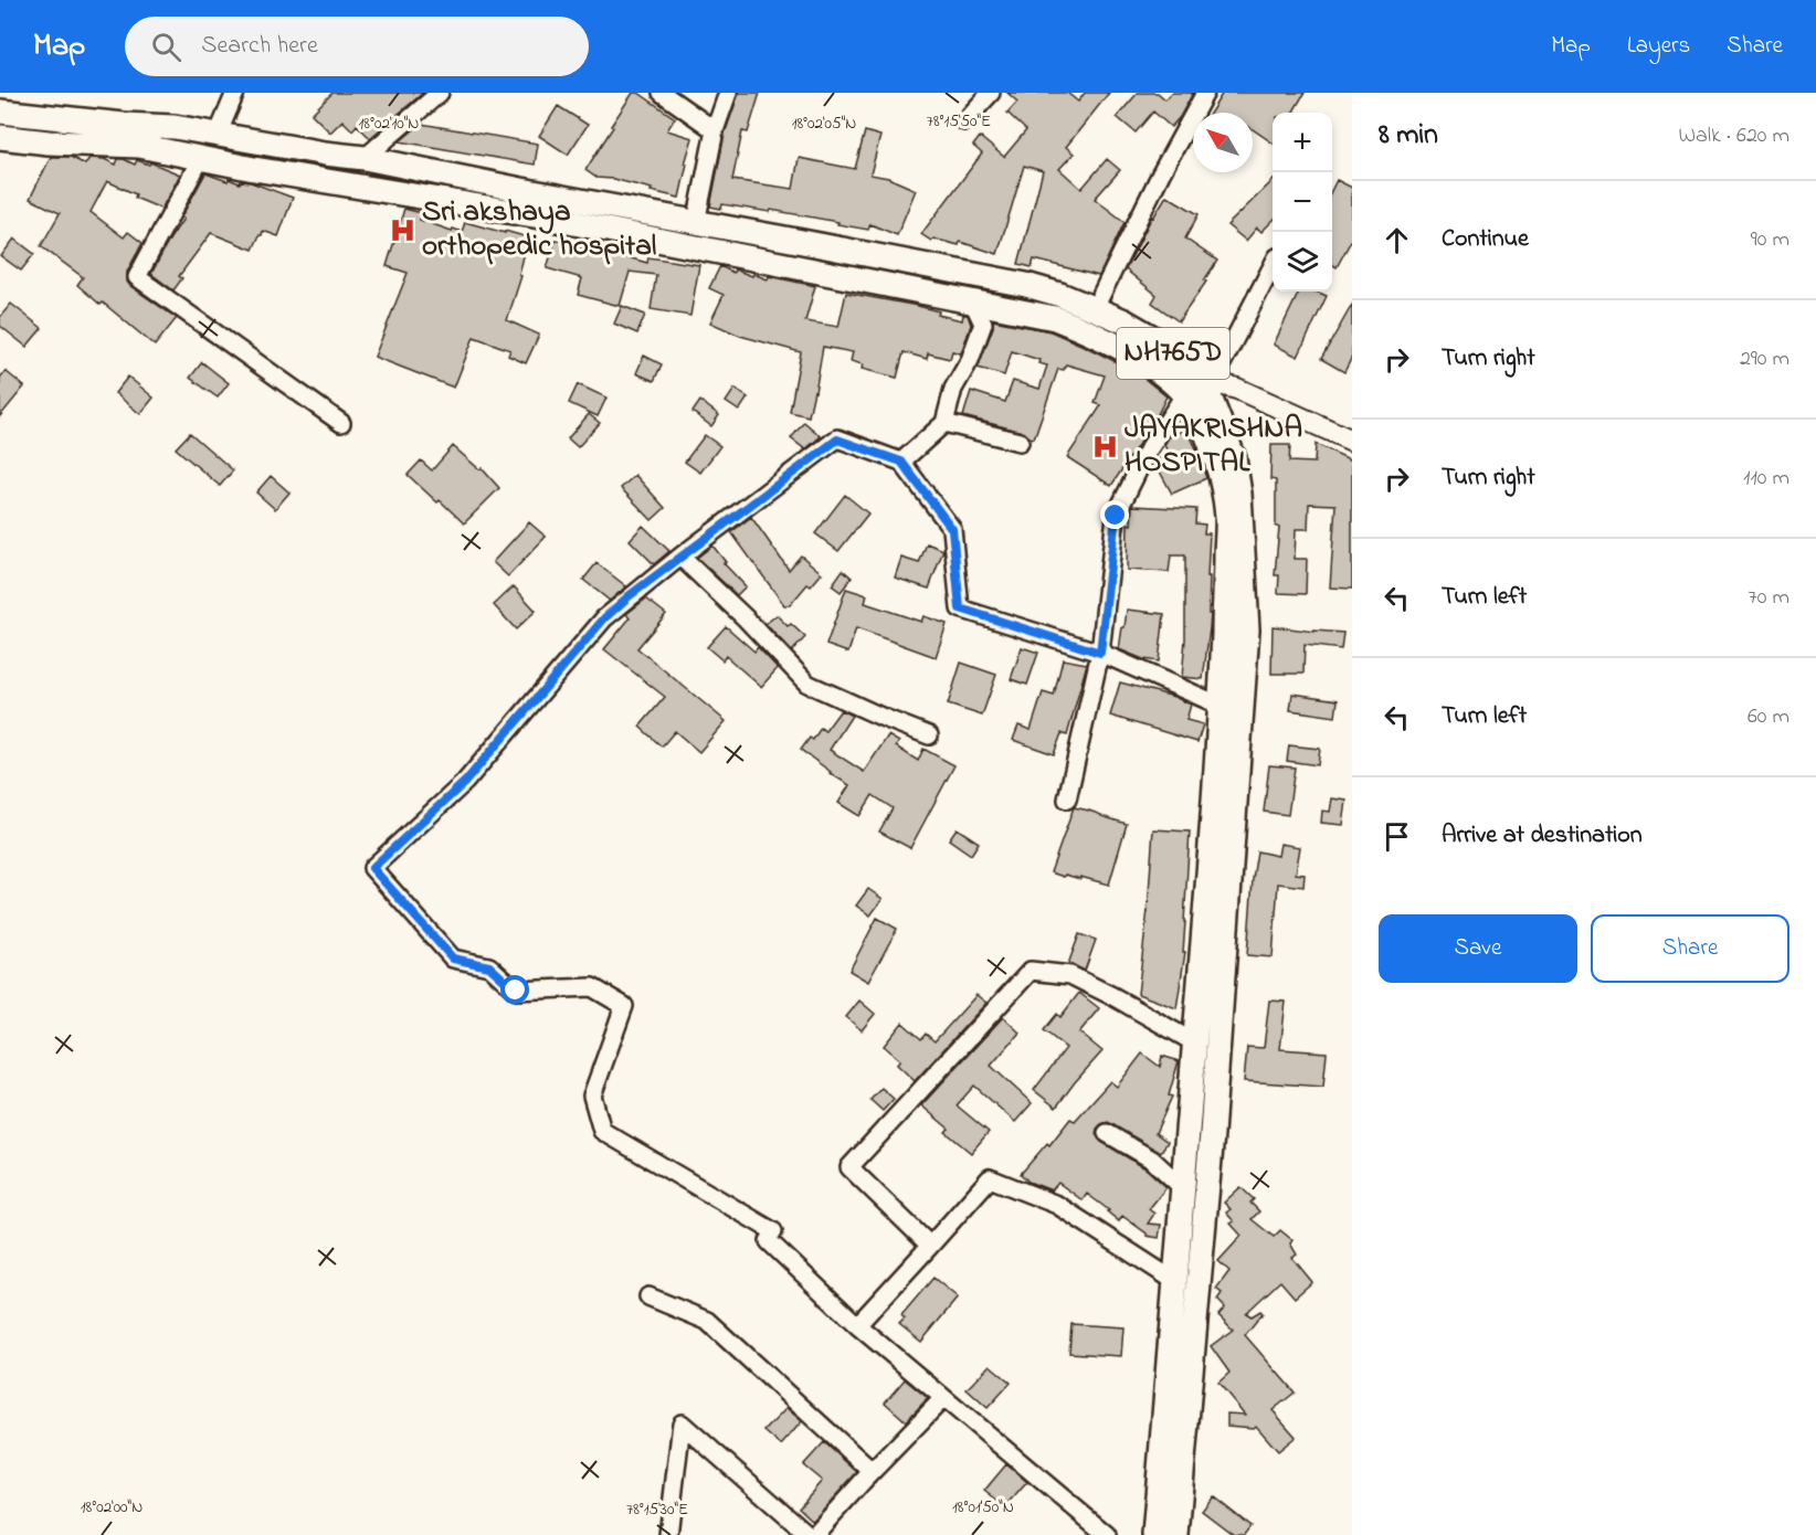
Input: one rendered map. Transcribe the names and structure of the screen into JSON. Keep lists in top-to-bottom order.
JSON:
{
  "streets": {
    "highway": ["NH765D"]
  },
  "places": {
    "hospital": ["Sri akshaya orthopedic hospital", "JAYAKRISHNA HOSPITAL"]
  },
  "north": "top left",
  "page": {
    "header": "Map",
    "search": "Search here",
    "nav": ["Map", "Layers", "Share"],
    "heading": ["8 min", "Walk · 620 m"],
    "map_buttons": ["+", "−"],
    "list": [
      ["Continue", "90 m"],
      ["Turn right", "290 m"],
      ["Turn right", "110 m"],
      ["Turn left", "70 m"],
      ["Turn left", "60 m"],
      "Arrive at destination"
    ],
    "buttons": ["Save", "Share"]
  },
  "coordinates": [
    "78°15'50\"E",
    "18°02'10\"N",
    "18°02'05\"N",
    "18°02'00\"N",
    "18°01'50\"N",
    "78°15'30\"E"
  ]
}
